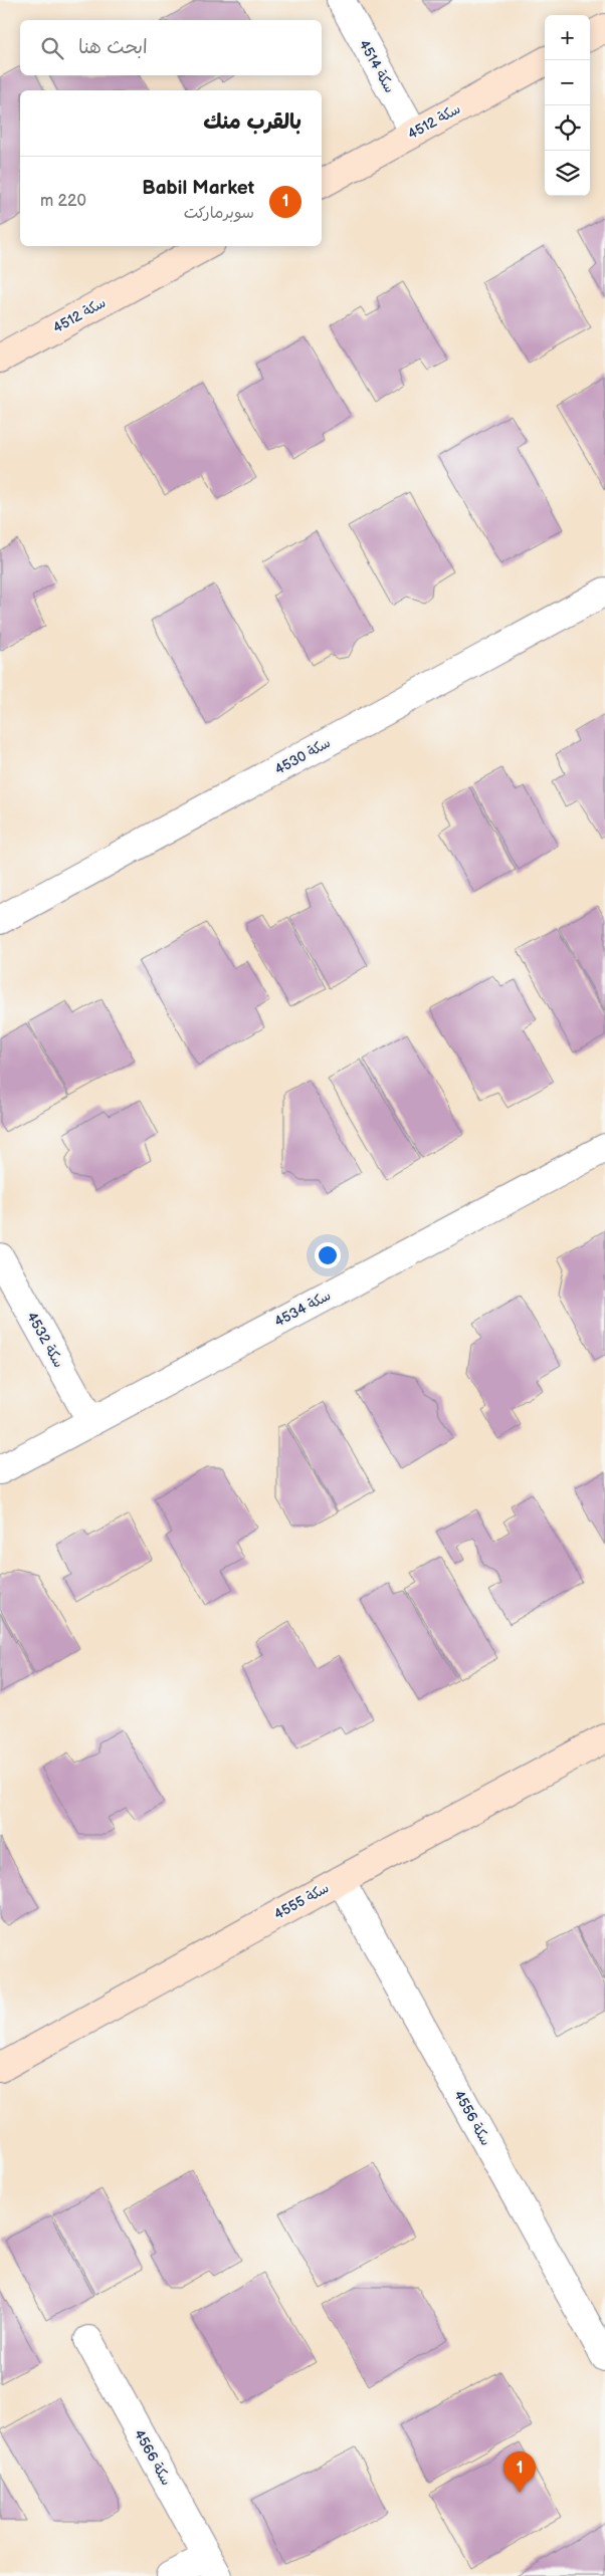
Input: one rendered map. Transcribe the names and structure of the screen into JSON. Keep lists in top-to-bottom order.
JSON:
{
  "streets": {
    "street": [
      "سكة 4514",
      "سكة 4512",
      "سكة 4530",
      "سكة 4534",
      "سكة 4532",
      "سكة 4555",
      "سكة 4556",
      "سكة 4566"
    ]
  },
  "crossings": [
    ["سكة 4514", "سكة 4512"],
    ["سكة 4534", "سكة 4532"],
    ["سكة 4555", "سكة 4556"]
  ],
  "page": {
    "map_buttons": ["+", "−"],
    "search": "ابحث هنا",
    "heading": "بالقرب منك",
    "list": [
      {
        "mark": "1",
        "name": "Babil Market",
        "note": "سوبرماركت",
        "value": "220 m"
      }
    ],
    "pins": "1"
  }
}
